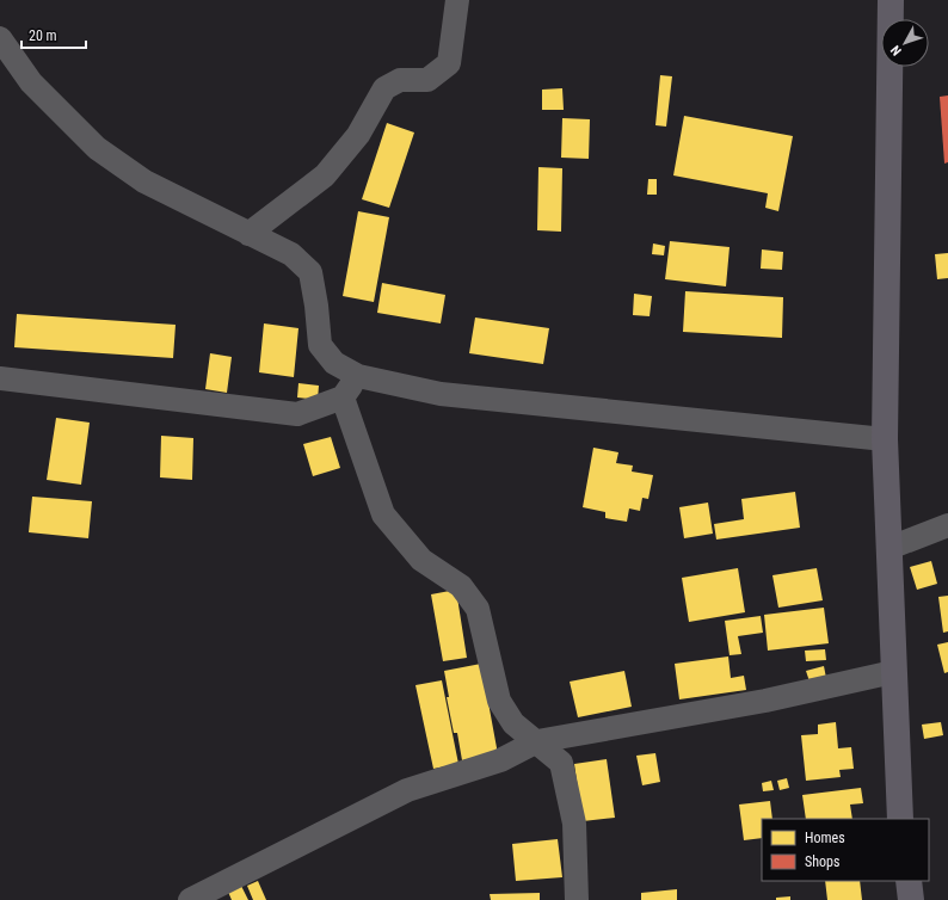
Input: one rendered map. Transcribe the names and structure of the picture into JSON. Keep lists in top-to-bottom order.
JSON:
{
  "legend": ["Homes", "Shops"],
  "scale_bar": "20 m",
  "north": "bottom left"
}
